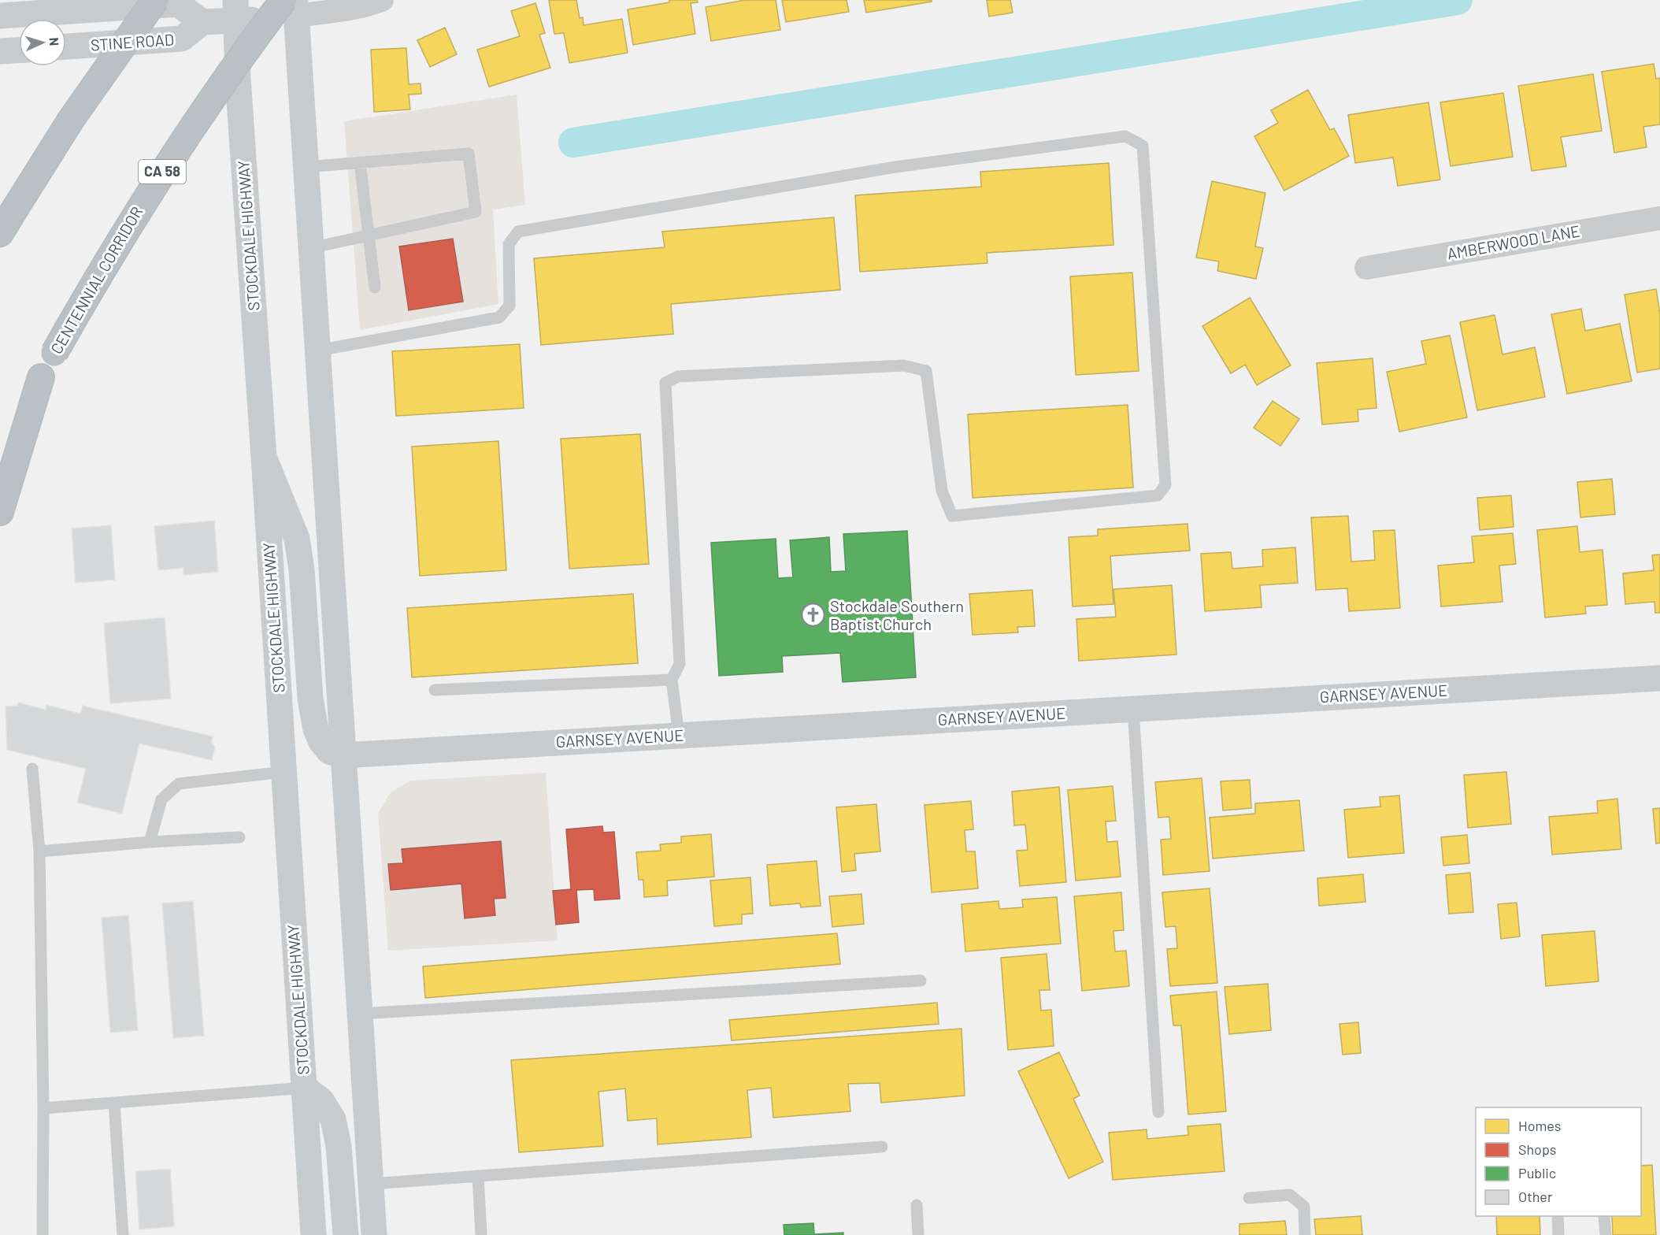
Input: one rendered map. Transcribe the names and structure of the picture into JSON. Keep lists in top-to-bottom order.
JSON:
{
  "streets": {
    "highway": ["CA 58", "CENTENNIAL CORRIDOR"],
    "main road": ["STINE ROAD", "STOCKDALE HIGHWAY", "GARNSEY AVENUE"],
    "street": ["AMBERWOOD LANE"]
  },
  "places": {
    "church": ["Stockdale Southern Baptist Church"]
  },
  "legend": [
    "Homes",
    "Shops",
    "Public",
    "Other"
  ],
  "north": "right"
}
